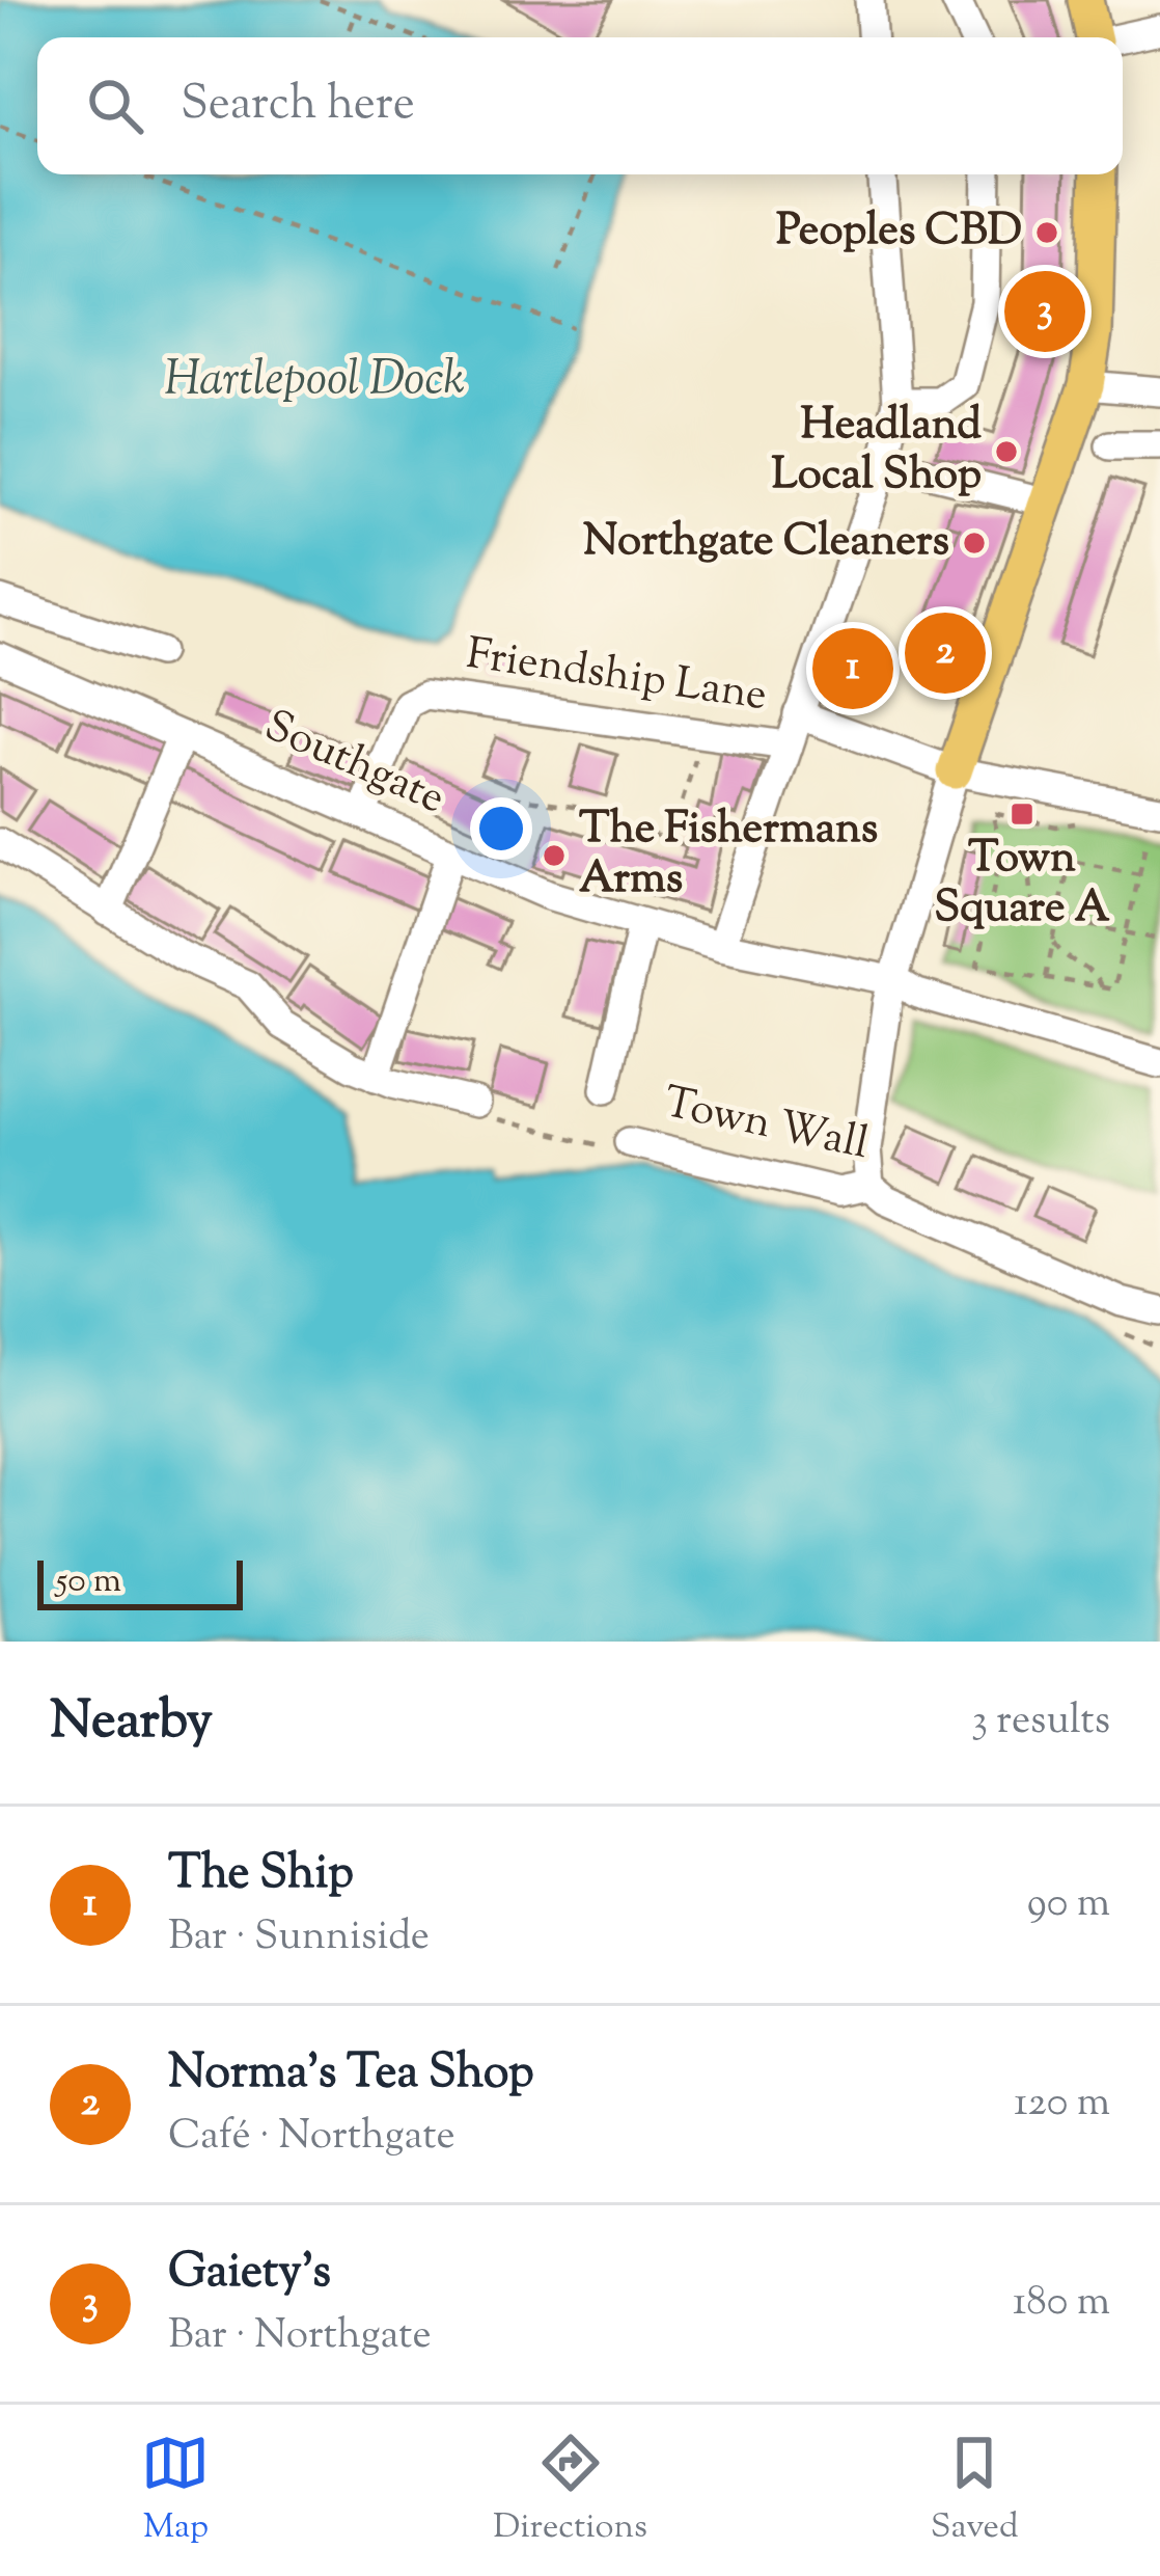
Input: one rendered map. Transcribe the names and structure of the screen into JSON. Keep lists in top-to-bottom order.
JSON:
{
  "streets": {
    "street": ["Friendship Lane", "Southgate", "Town Wall"]
  },
  "crossings": [
    ["Friendship Lane", "Southgate"]
  ],
  "water": ["Hartlepool Dock"],
  "places": {
    "other": [
      "Peoples CBD",
      "Headland Local Shop",
      "Northgate Cleaners",
      "The Fishermans Arms"
    ],
    "transit": ["Town Square A"]
  },
  "scale_bar": "50 m",
  "page": {
    "search": "Search here",
    "pins": ["3", "2", "1"],
    "scale": "50 m",
    "heading": ["Nearby", "3 results"],
    "list": [
      {
        "mark": "1",
        "name": "The Ship",
        "note": "Bar · Sunniside",
        "value": "90 m"
      },
      {
        "mark": "2",
        "name": "Norma's Tea Shop",
        "note": "Café · Northgate",
        "value": "120 m"
      },
      {
        "mark": "3",
        "name": "Gaiety's",
        "note": "Bar · Northgate",
        "value": "180 m"
      }
    ],
    "nav": ["Map", "Directions", "Saved"]
  }
}
